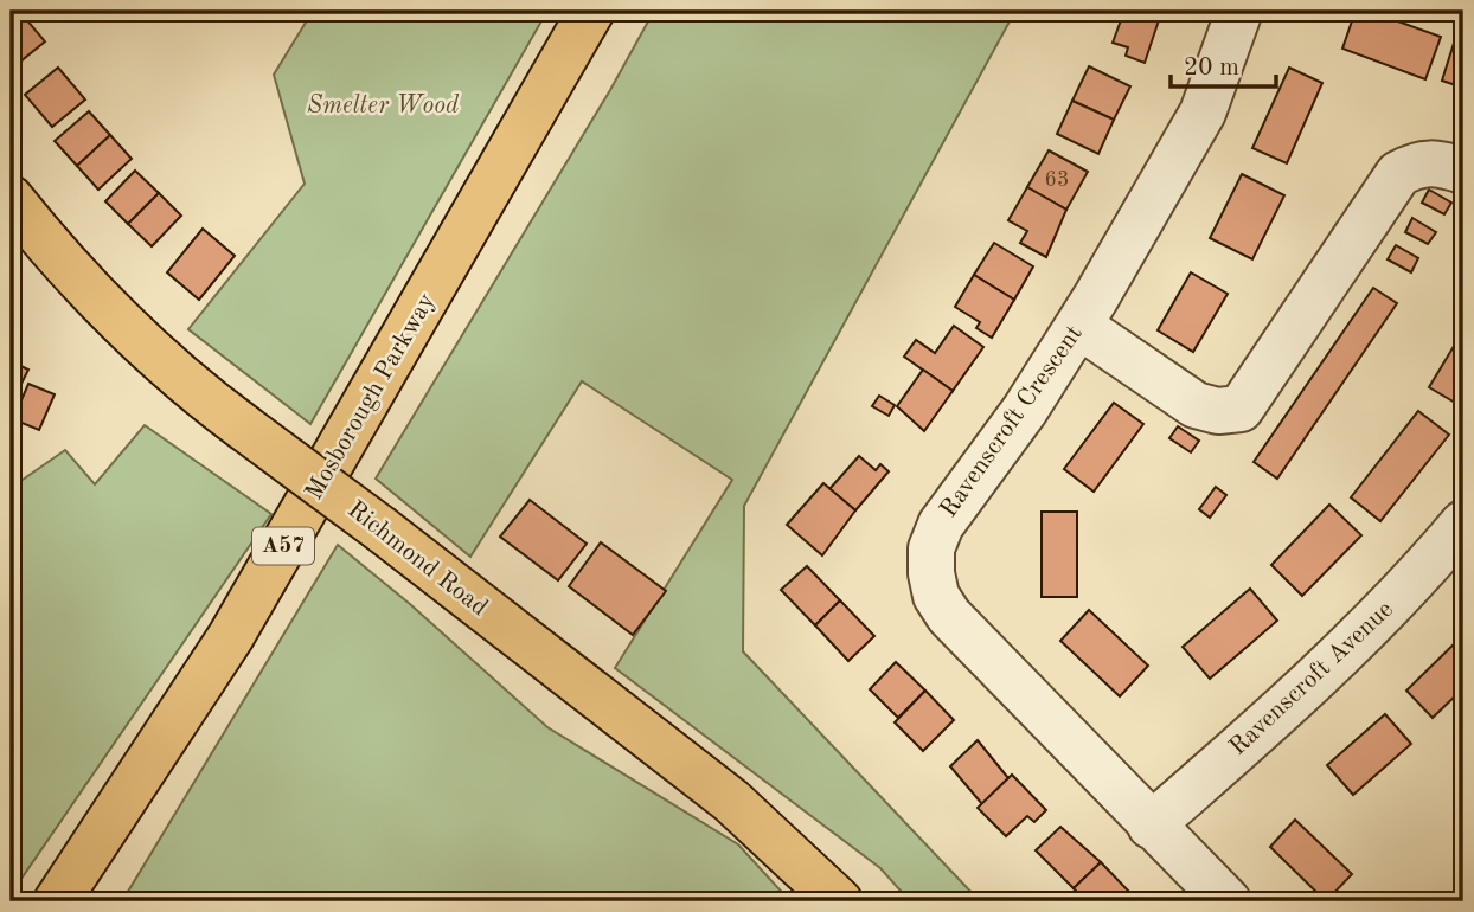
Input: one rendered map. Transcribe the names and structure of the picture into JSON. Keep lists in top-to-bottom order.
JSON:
{
  "streets": {
    "main road": ["Mosborough Parkway", "A57", "Richmond Road"],
    "street": ["Ravenscroft Crescent", "Ravenscroft Avenue"]
  },
  "crossings": [
    ["Ravenscroft Crescent", "Ravenscroft Avenue"]
  ],
  "parks": ["Smelter Wood"],
  "house_numbers": ["63"],
  "scale_bar": "20 m"
}
